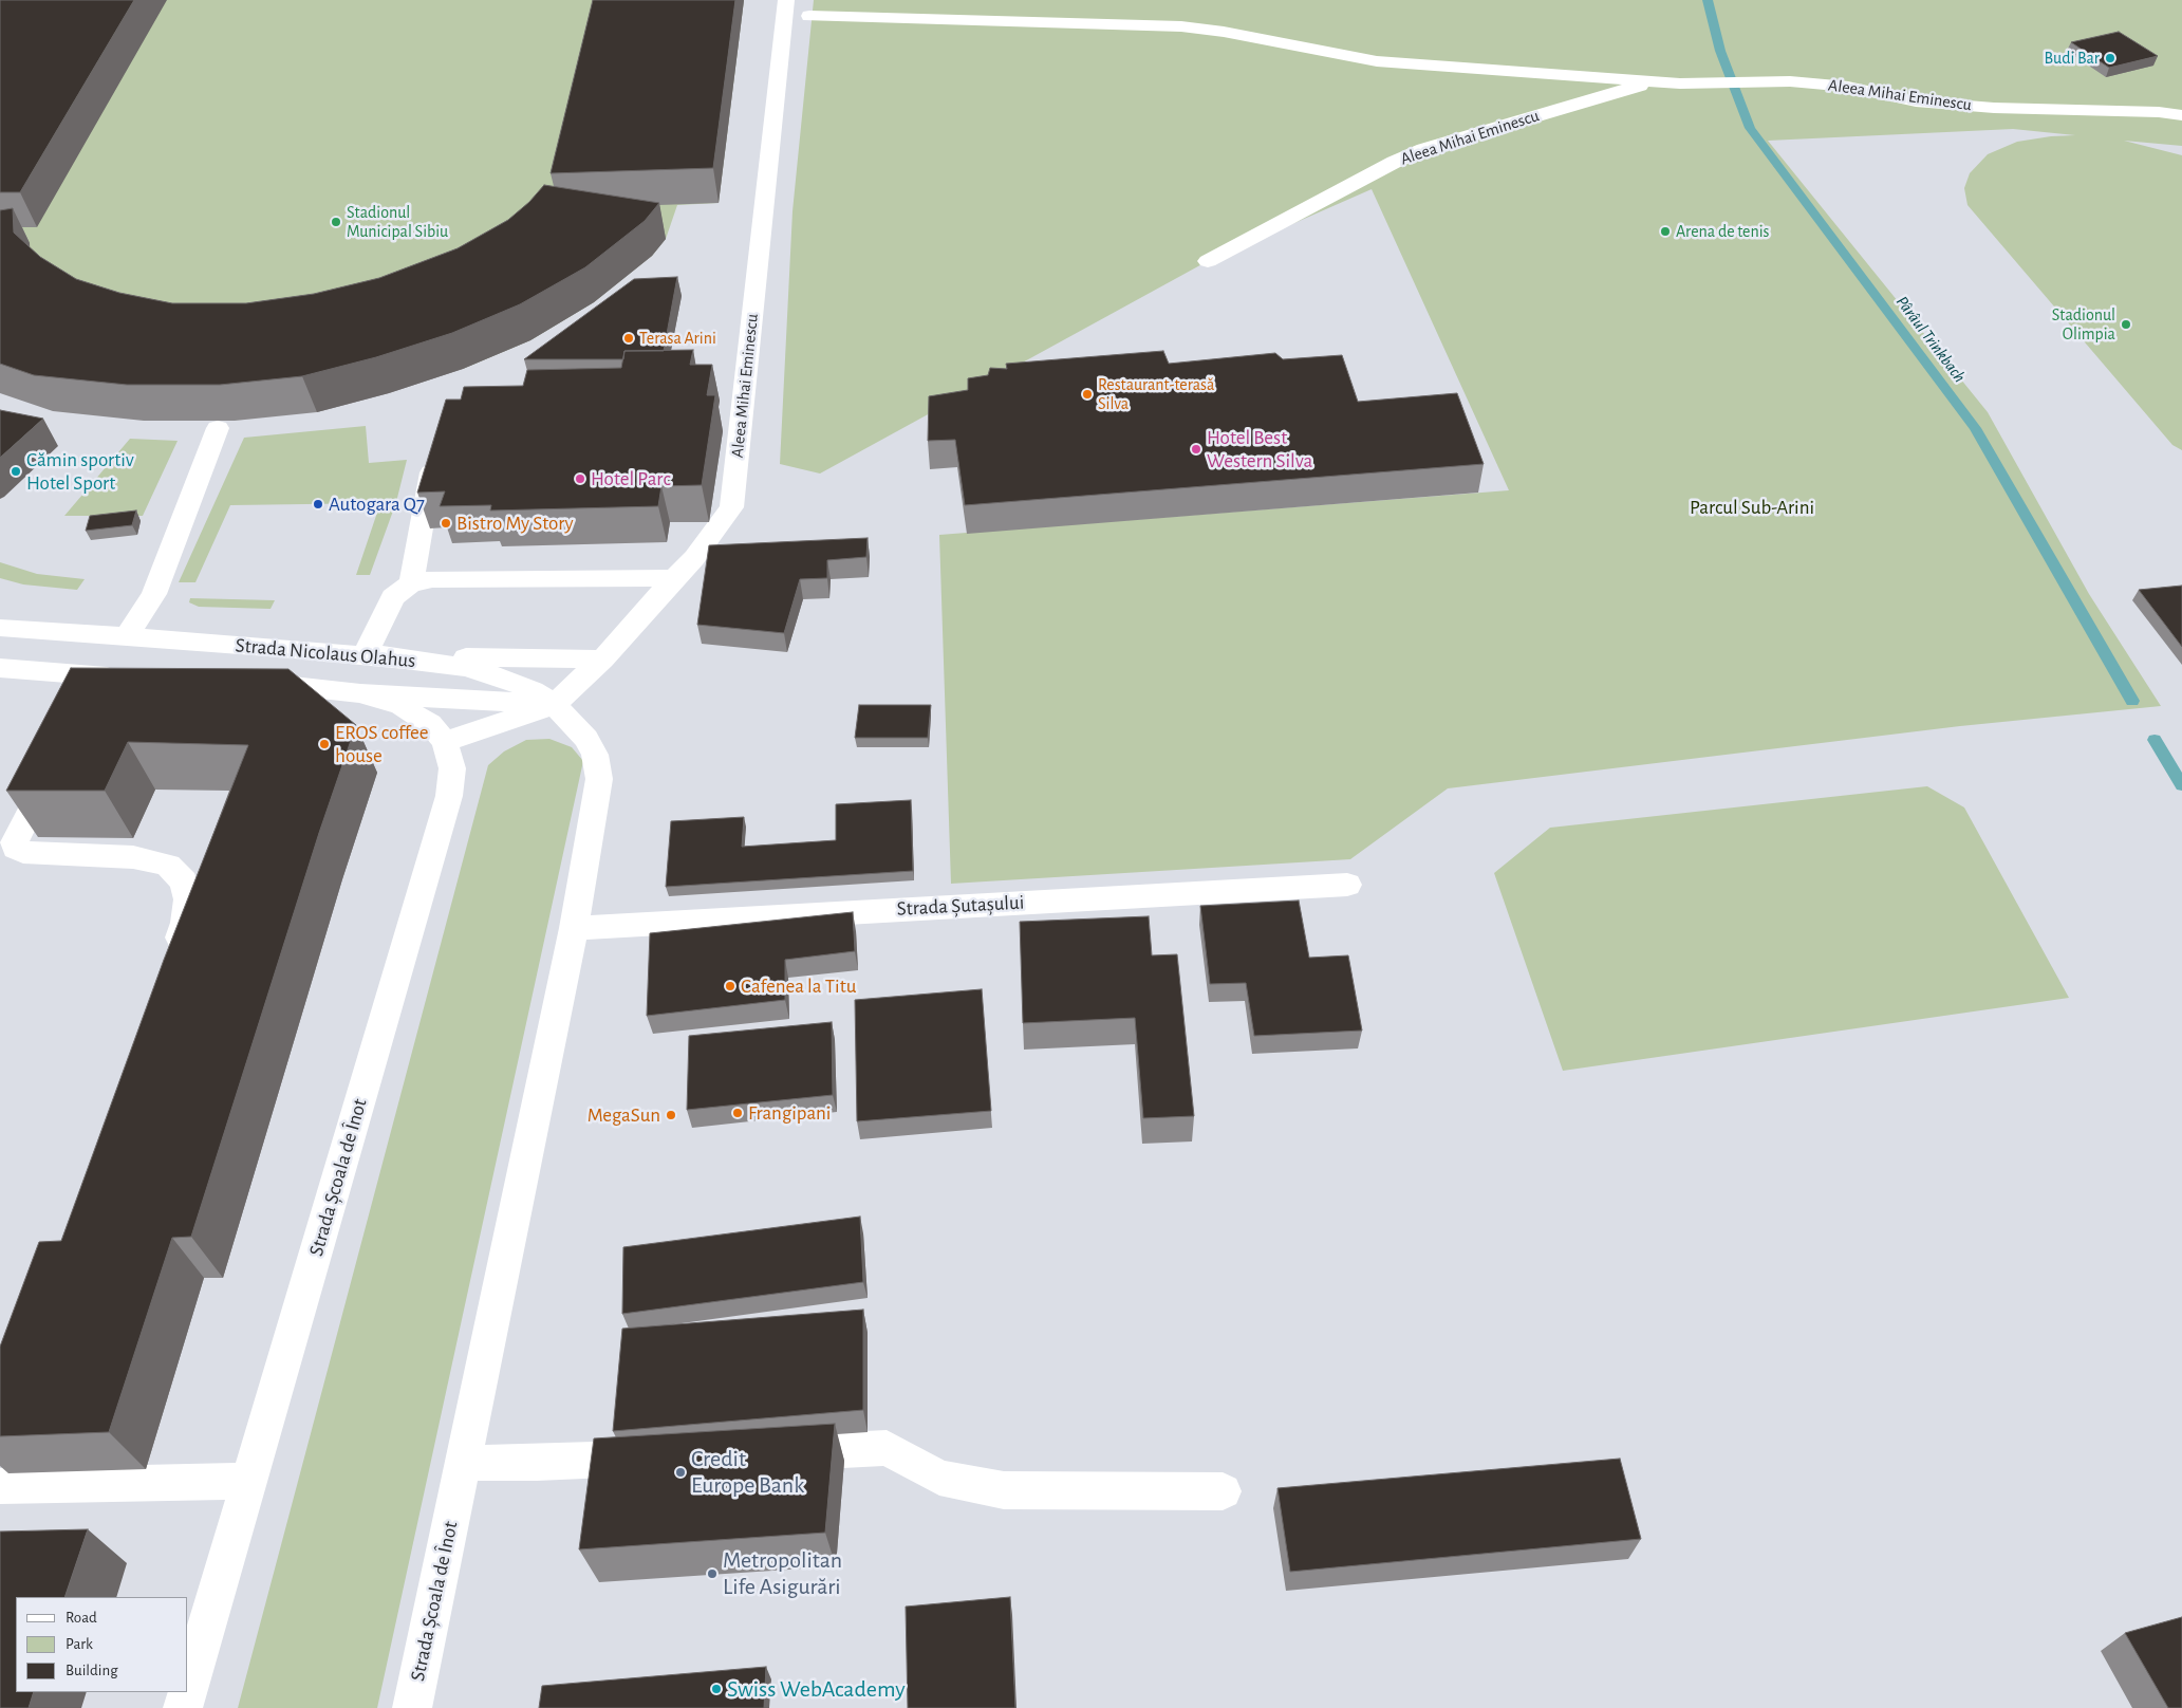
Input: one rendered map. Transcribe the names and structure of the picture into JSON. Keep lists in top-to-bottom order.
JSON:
{
  "streets": {
    "street": [
      "Aleea Mihai Eminescu",
      "Strada Nicolaus Olahus",
      "Strada Șutașului",
      "Strada Școala de Înot"
    ]
  },
  "crossings": [
    ["Aleea Mihai Eminescu", "Strada Nicolaus Olahus"],
    ["Strada Nicolaus Olahus", "Strada Școala de Înot"],
    ["Strada Șutașului", "Strada Școala de Înot"]
  ],
  "water": ["Pârâul Trinkbach"],
  "parks": ["Parcul Sub-Arini"],
  "places": [
    "Budi Bar",
    "Stadionul Municipal Sibiu",
    "Arena de tenis",
    "Stadionul Olimpia",
    "Terasa Arini",
    "Restaurant-terasă Silva",
    "Hotel Best Western Silva",
    "Cămin sportiv Hotel Sport",
    "Hotel Parc",
    "Autogara Q7",
    "Bistro My Story",
    "EROS coffee house",
    "Cafenea la Titu",
    "Frangipani",
    "MegaSun",
    "Credit Europe Bank",
    "Metropolitan Life Asigurări",
    "Swiss WebAcademy"
  ],
  "legend": ["Road", "Park", "Building"]
}
